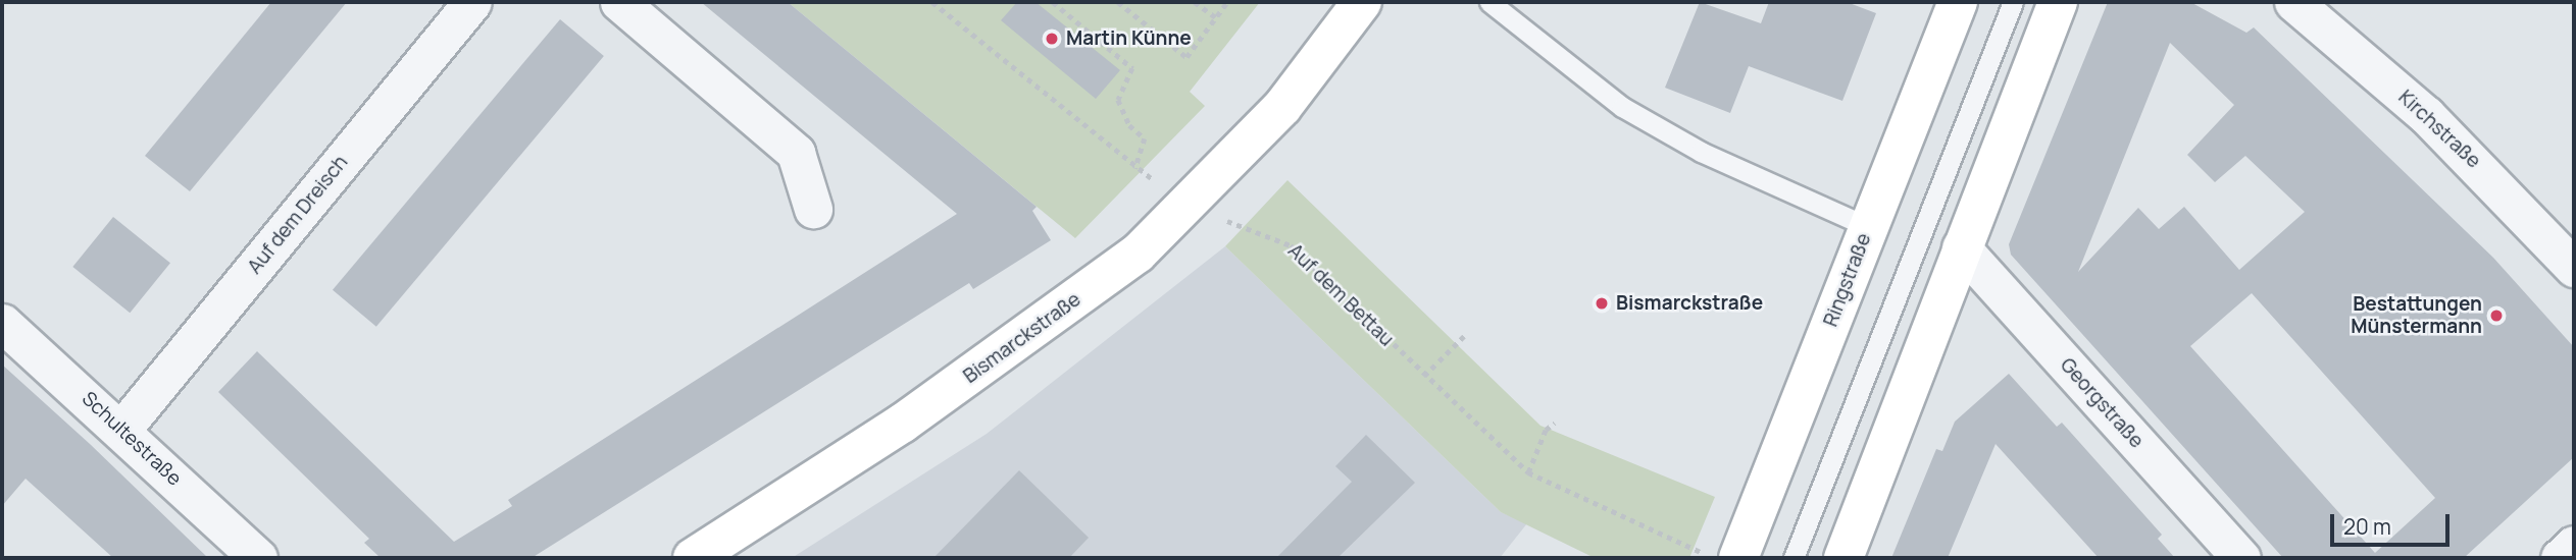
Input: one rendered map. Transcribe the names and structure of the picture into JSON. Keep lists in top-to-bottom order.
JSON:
{
  "streets": {
    "main road": ["Ringstraße", "Bismarckstraße"],
    "street": [
      "Kirchstraße",
      "Auf dem Dreisch",
      "Georgstraße",
      "Schultestraße"
    ],
    "path": ["Auf dem Bettau"]
  },
  "crossings": [
    ["Auf dem Dreisch", "Schultestraße"],
    ["Auf dem Bettau", "Bismarckstraße"]
  ],
  "places": ["Martin Künne", "Bismarckstraße", "Bestattungen Münstermann"],
  "scale_bar": "20 m"
}
